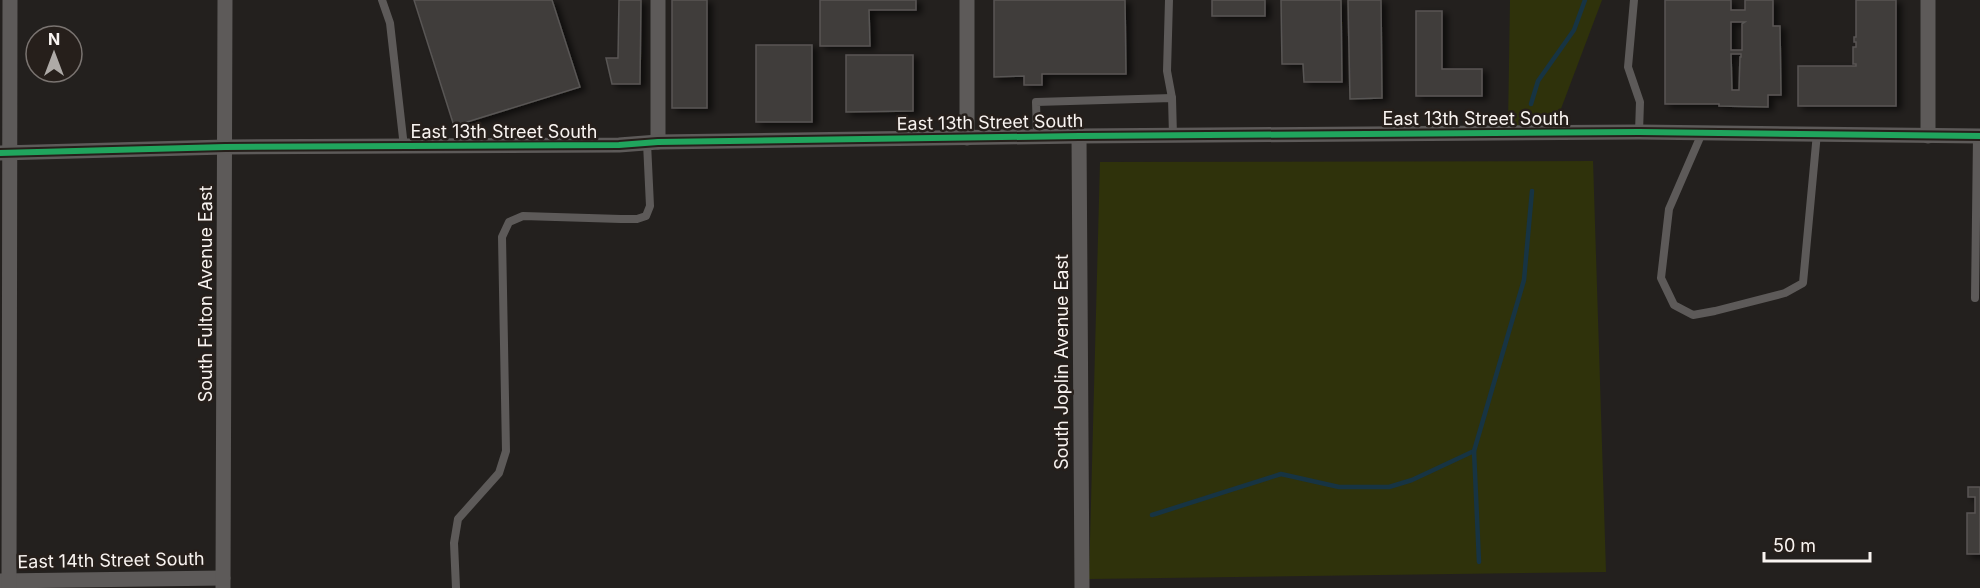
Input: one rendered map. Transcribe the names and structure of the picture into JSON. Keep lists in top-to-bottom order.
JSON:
{
  "streets": {
    "street": [
      "East 13th Street South",
      "South Fulton Avenue East",
      "South Joplin Avenue East",
      "East 14th Street South"
    ]
  },
  "crossings": [
    ["East 13th Street South", "South Fulton Avenue East"],
    ["East 13th Street South", "South Joplin Avenue East"],
    ["South Fulton Avenue East", "East 14th Street South"]
  ],
  "scale_bar": "50 m",
  "north": "top"
}
